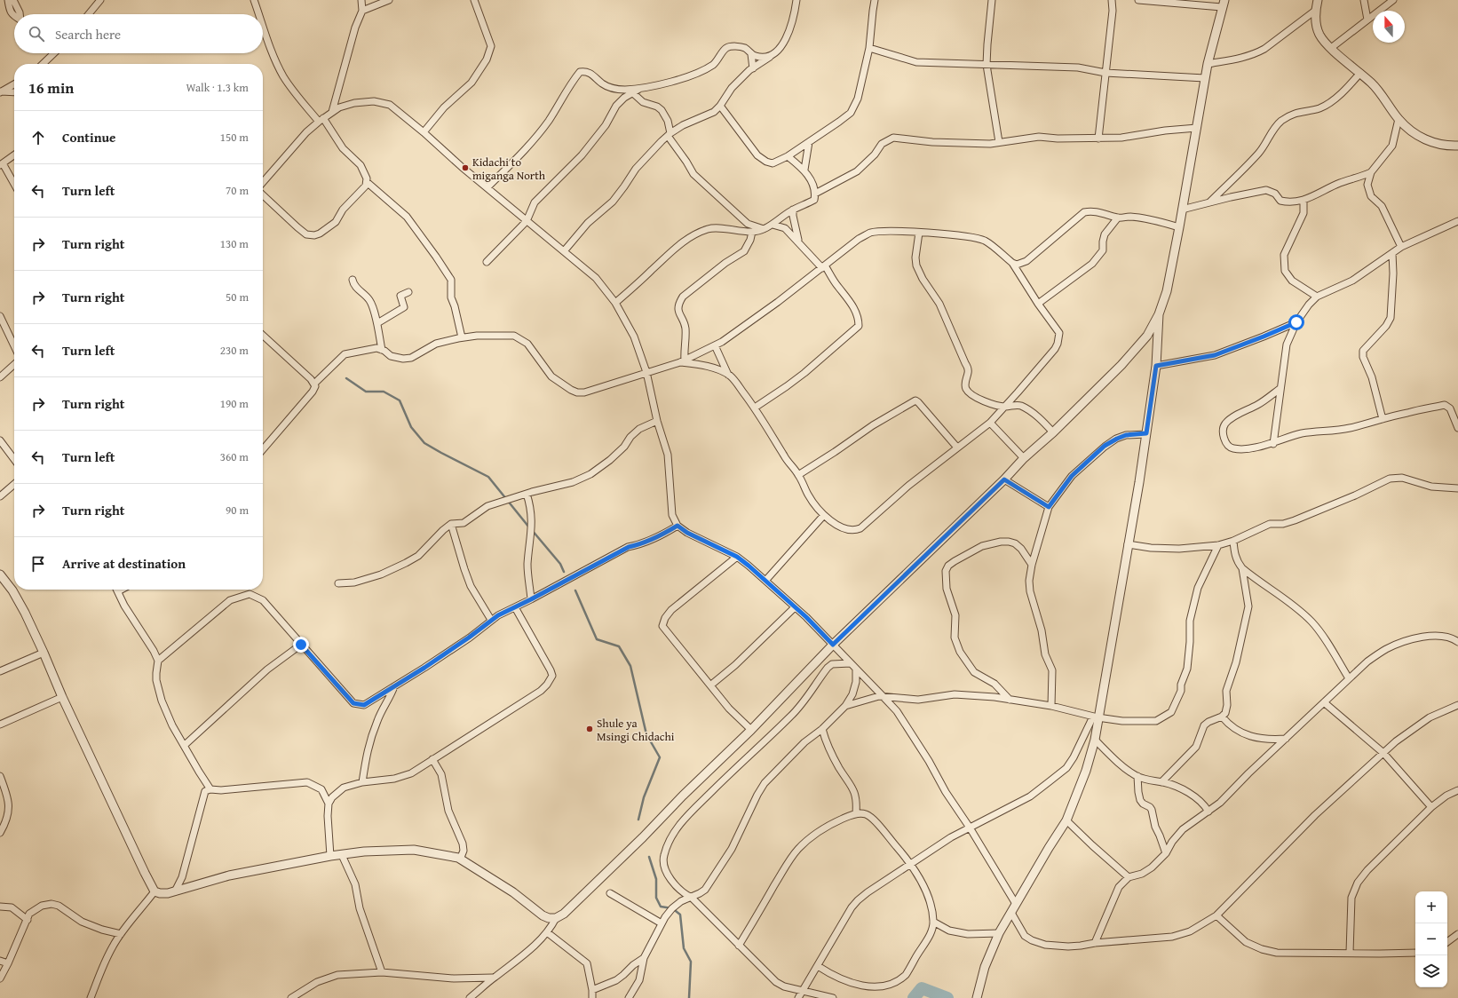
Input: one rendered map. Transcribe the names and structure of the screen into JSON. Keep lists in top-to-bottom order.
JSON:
{
  "places": ["Kidachi to miganga North", "Shule ya Msingi Chidachi"],
  "north": "top",
  "page": {
    "search": "Search here",
    "heading": ["16 min", "Walk · 1.3 km"],
    "list": [
      ["Continue", "150 m"],
      ["Turn left", "70 m"],
      ["Turn right", "130 m"],
      ["Turn right", "50 m"],
      ["Turn left", "230 m"],
      ["Turn right", "190 m"],
      ["Turn left", "360 m"],
      ["Turn right", "90 m"],
      "Arrive at destination"
    ],
    "map_buttons": ["+", "−"]
  }
}
